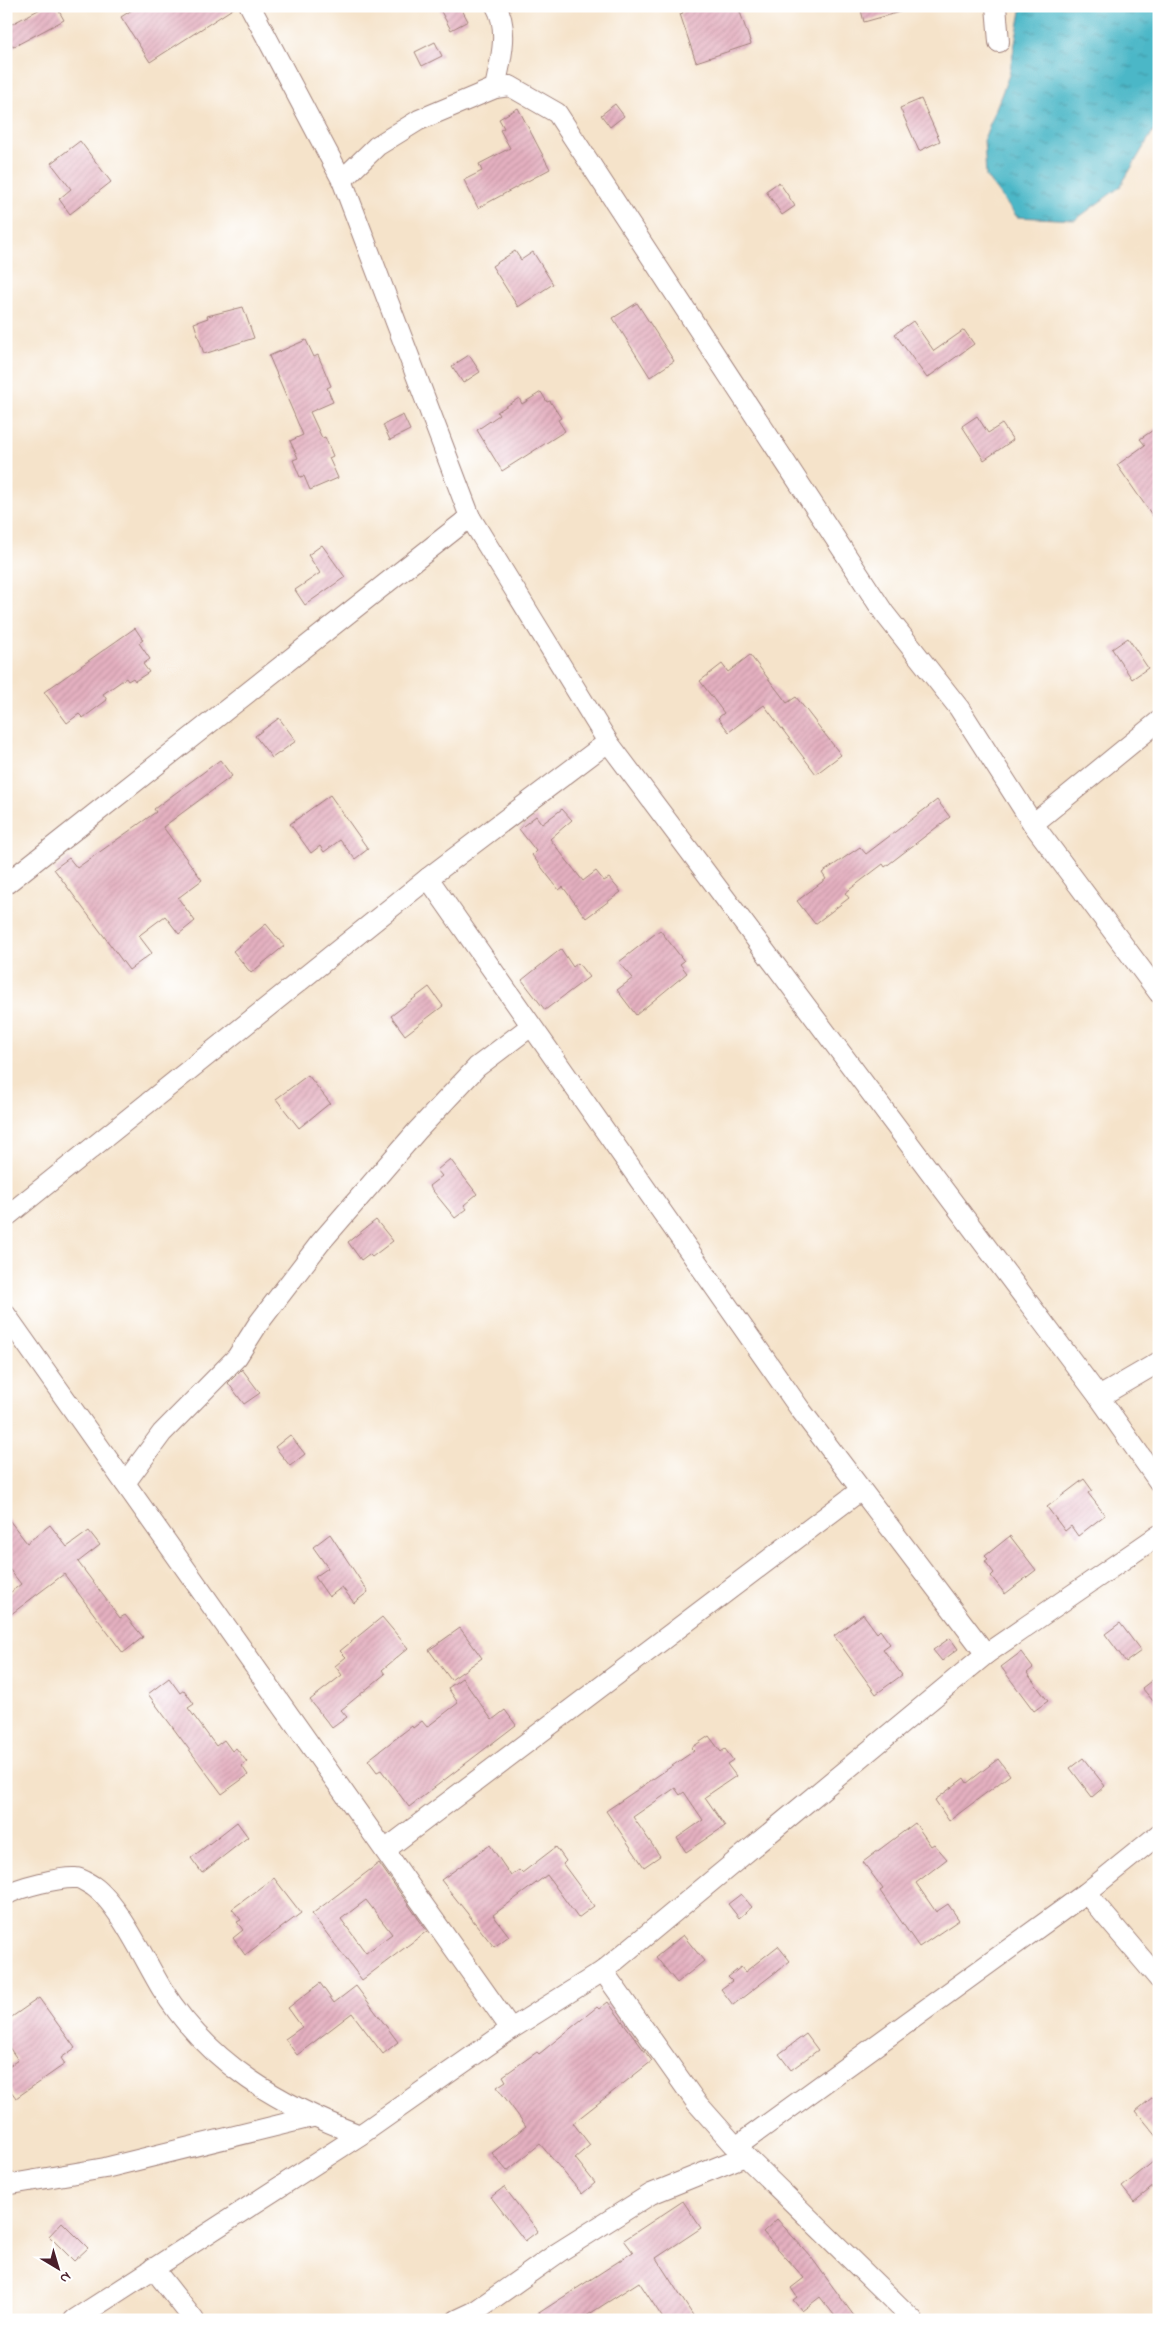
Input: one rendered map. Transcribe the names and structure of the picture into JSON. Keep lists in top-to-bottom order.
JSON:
{
  "north": "bottom right"
}
